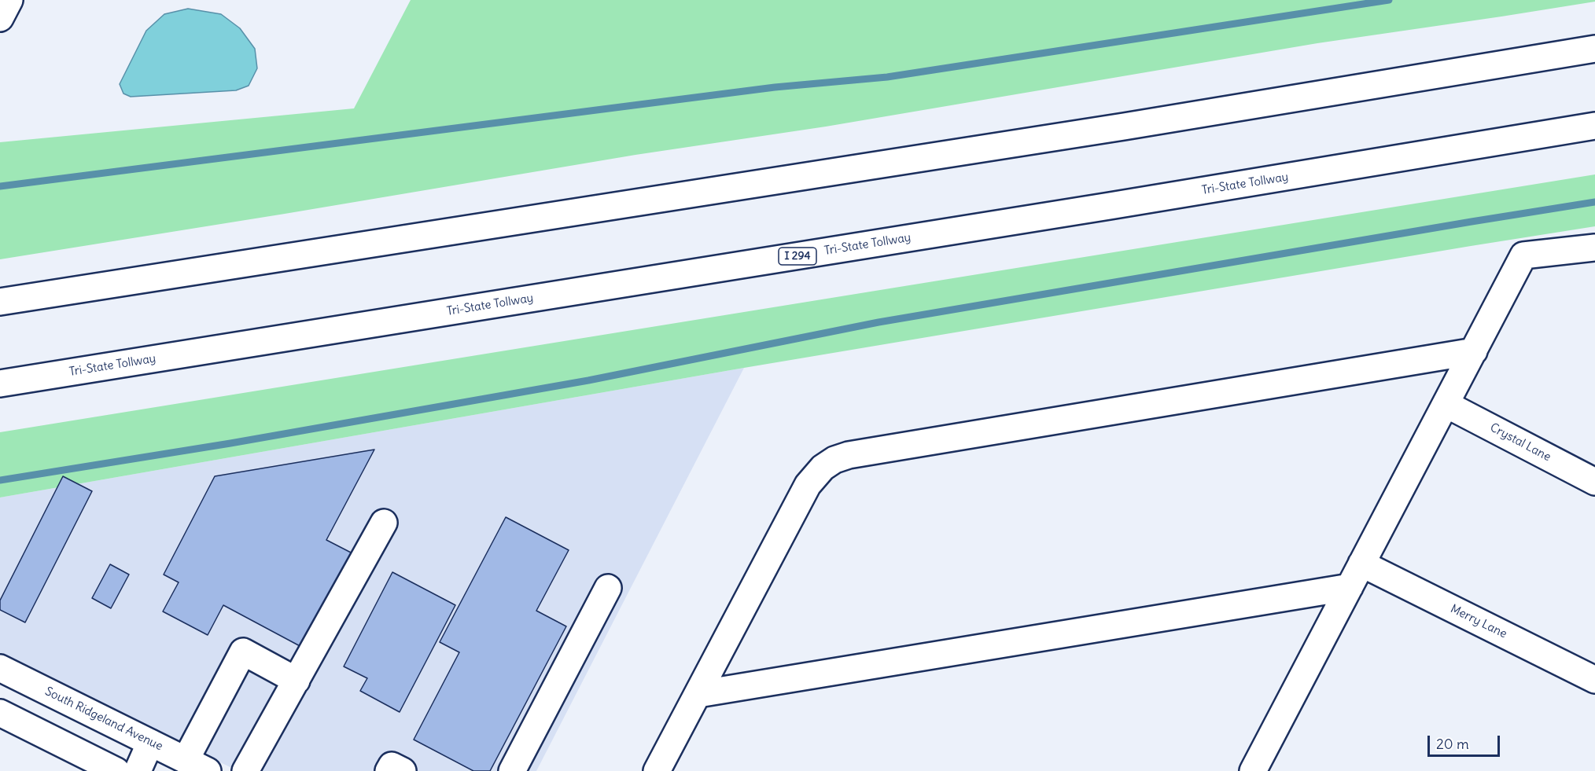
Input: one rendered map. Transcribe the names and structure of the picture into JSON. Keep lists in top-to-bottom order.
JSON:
{
  "streets": {
    "main road": [
      "Tri-State Tollway",
      "I 294",
      "Crystal Lane",
      "Merry Lane",
      "South Ridgeland Avenue"
    ]
  },
  "scale_bar": "20 m"
}
